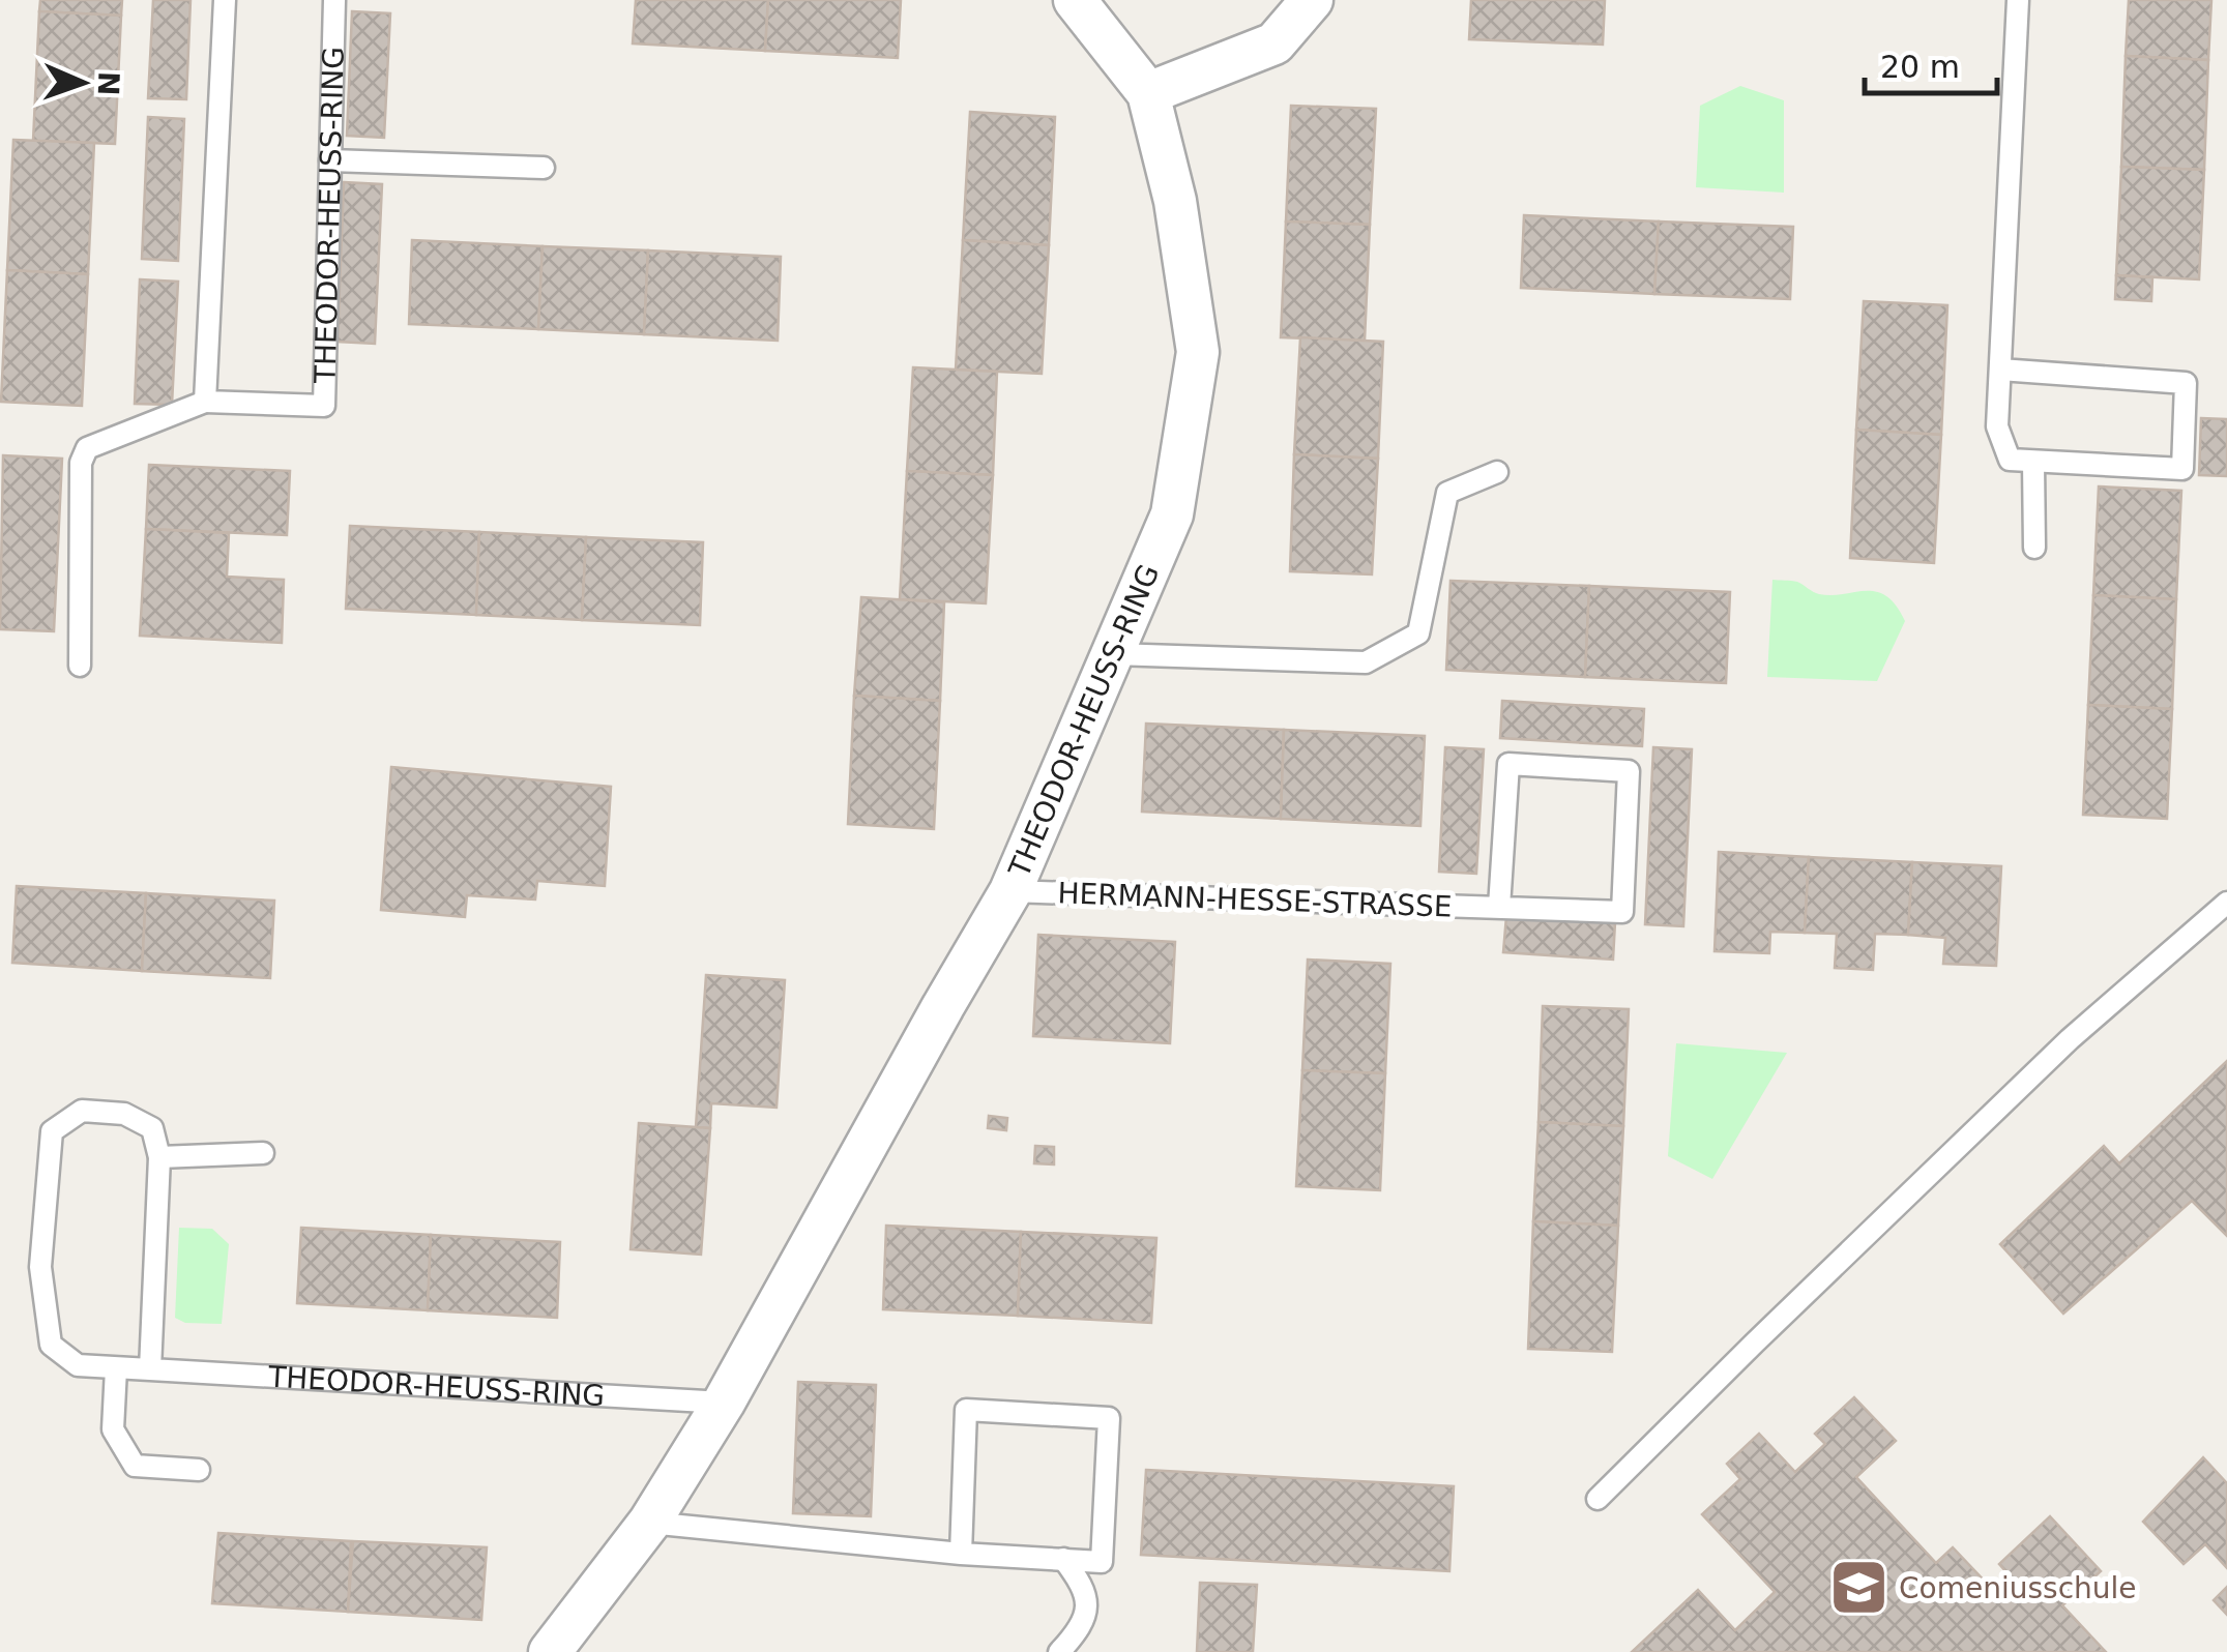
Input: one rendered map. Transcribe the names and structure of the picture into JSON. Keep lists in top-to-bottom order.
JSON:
{
  "streets": {
    "street": ["THEODOR-HEUSS-RING"],
    "lane": ["HERMANN-HESSE-STRASSE"]
  },
  "crossings": [
    ["THEODOR-HEUSS-RING", "HERMANN-HESSE-STRASSE"]
  ],
  "places": {
    "school or university": ["Comeniusschule"]
  },
  "scale_bar": "20 m",
  "north": "right"
}
